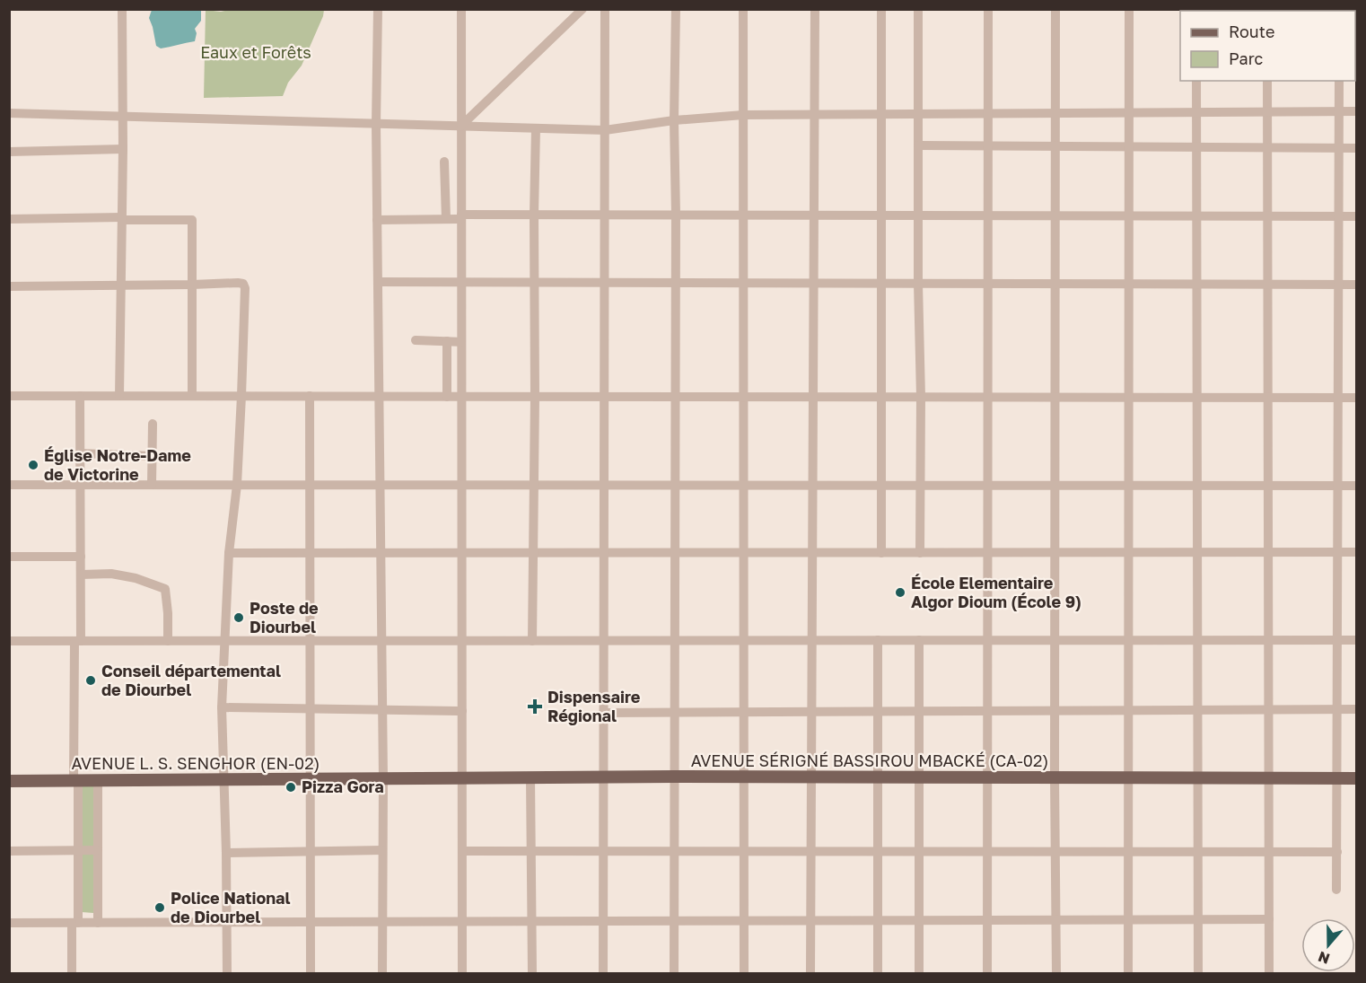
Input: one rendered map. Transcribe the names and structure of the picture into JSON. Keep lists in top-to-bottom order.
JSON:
{
  "streets": {
    "main road": ["AVENUE SÉRIGNÉ BASSIROU MBACKÉ (CA-02)", "AVENUE L. S. SENGHOR (EN-02)"]
  },
  "crossings": [
    ["AVENUE SÉRIGNÉ BASSIROU MBACKÉ (CA-02)", "AVENUE L. S. SENGHOR (EN-02)"]
  ],
  "parks": ["Eaux et Forêts"],
  "places": {
    "other": [
      "Église Notre-Dame de Victorine",
      "École Elementaire Algor Dioum (École 9)",
      "Poste de Diourbel",
      "Conseil départemental de Diourbel",
      "Pizza Gora",
      "Police National de Diourbel"
    ],
    "health": ["Dispensaire Régional"]
  },
  "legend": ["Route", "Parc"],
  "north": "bottom"
}
